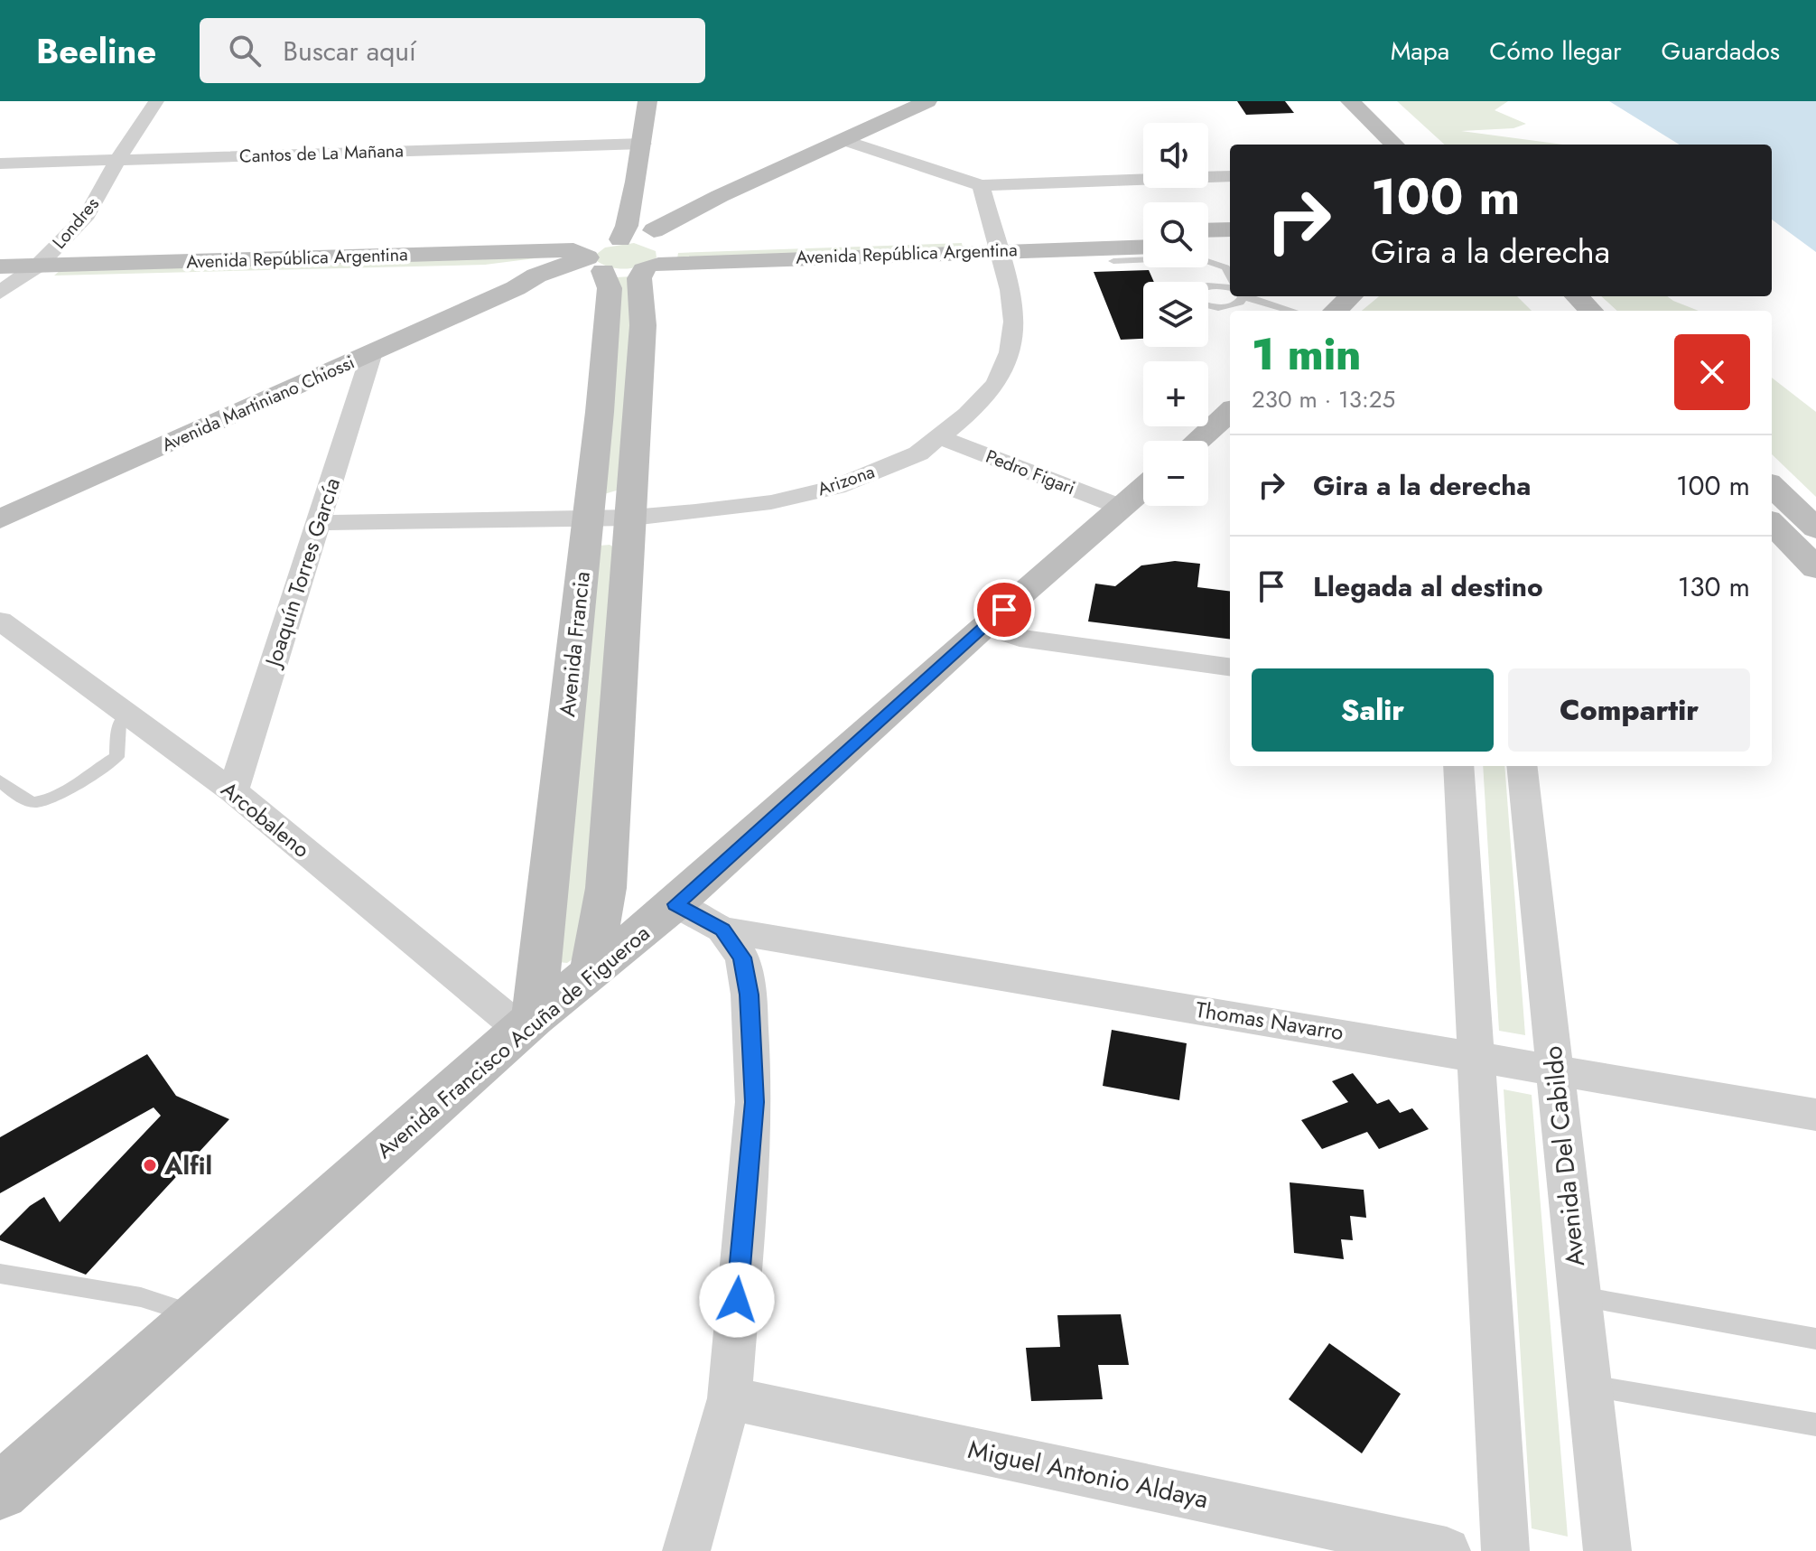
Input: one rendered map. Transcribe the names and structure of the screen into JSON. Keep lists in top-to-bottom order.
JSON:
{
  "streets": {
    "street": [
      "Cantos de La Mañana",
      "Londres",
      "Avenida República Argentina",
      "Avenida Martiniano Chiossi",
      "Pedro Figari",
      "Arizona",
      "Joaquín Torres García",
      "Avenida Francia",
      "Arcobaleno",
      "Thomas Navarro",
      "Avenida Francisco Acuña de Figueroa",
      "Avenida Del Cabildo",
      "Miguel Antonio Aldaya"
    ]
  },
  "crossings": [
    ["Cantos de La Mañana", "Londres"],
    ["Londres", "Avenida República Argentina"],
    ["Avenida República Argentina", "Avenida Martiniano Chiossi"],
    ["Avenida República Argentina", "Arizona"],
    ["Avenida República Argentina", "Avenida Francia"],
    ["Avenida Martiniano Chiossi", "Joaquín Torres García"],
    ["Avenida Martiniano Chiossi", "Avenida Francia"],
    ["Pedro Figari", "Arizona"],
    ["Pedro Figari", "Avenida Francisco Acuña de Figueroa"],
    ["Arizona", "Joaquín Torres García"],
    ["Arizona", "Avenida Francia"],
    ["Joaquín Torres García", "Arcobaleno"],
    ["Avenida Francia", "Arcobaleno"],
    ["Avenida Francia", "Avenida Francisco Acuña de Figueroa"],
    ["Arcobaleno", "Avenida Francisco Acuña de Figueroa"],
    ["Thomas Navarro", "Avenida Del Cabildo"]
  ],
  "places": ["Alfil"],
  "page": {
    "header": "Beeline",
    "search": "Buscar aquí",
    "nav": ["Mapa", "Cómo llegar", "Guardados"],
    "map_buttons": ["+", "−"],
    "turn": ["100 m", "Gira a la derecha"],
    "heading": ["1 min", "230 m · 13:25"],
    "list": [
      {
        "name": "Gira a la derecha",
        "value": "100 m"
      },
      {
        "name": "Llegada al destino",
        "value": "130 m"
      }
    ],
    "buttons": ["Salir", "Compartir"]
  }
}
